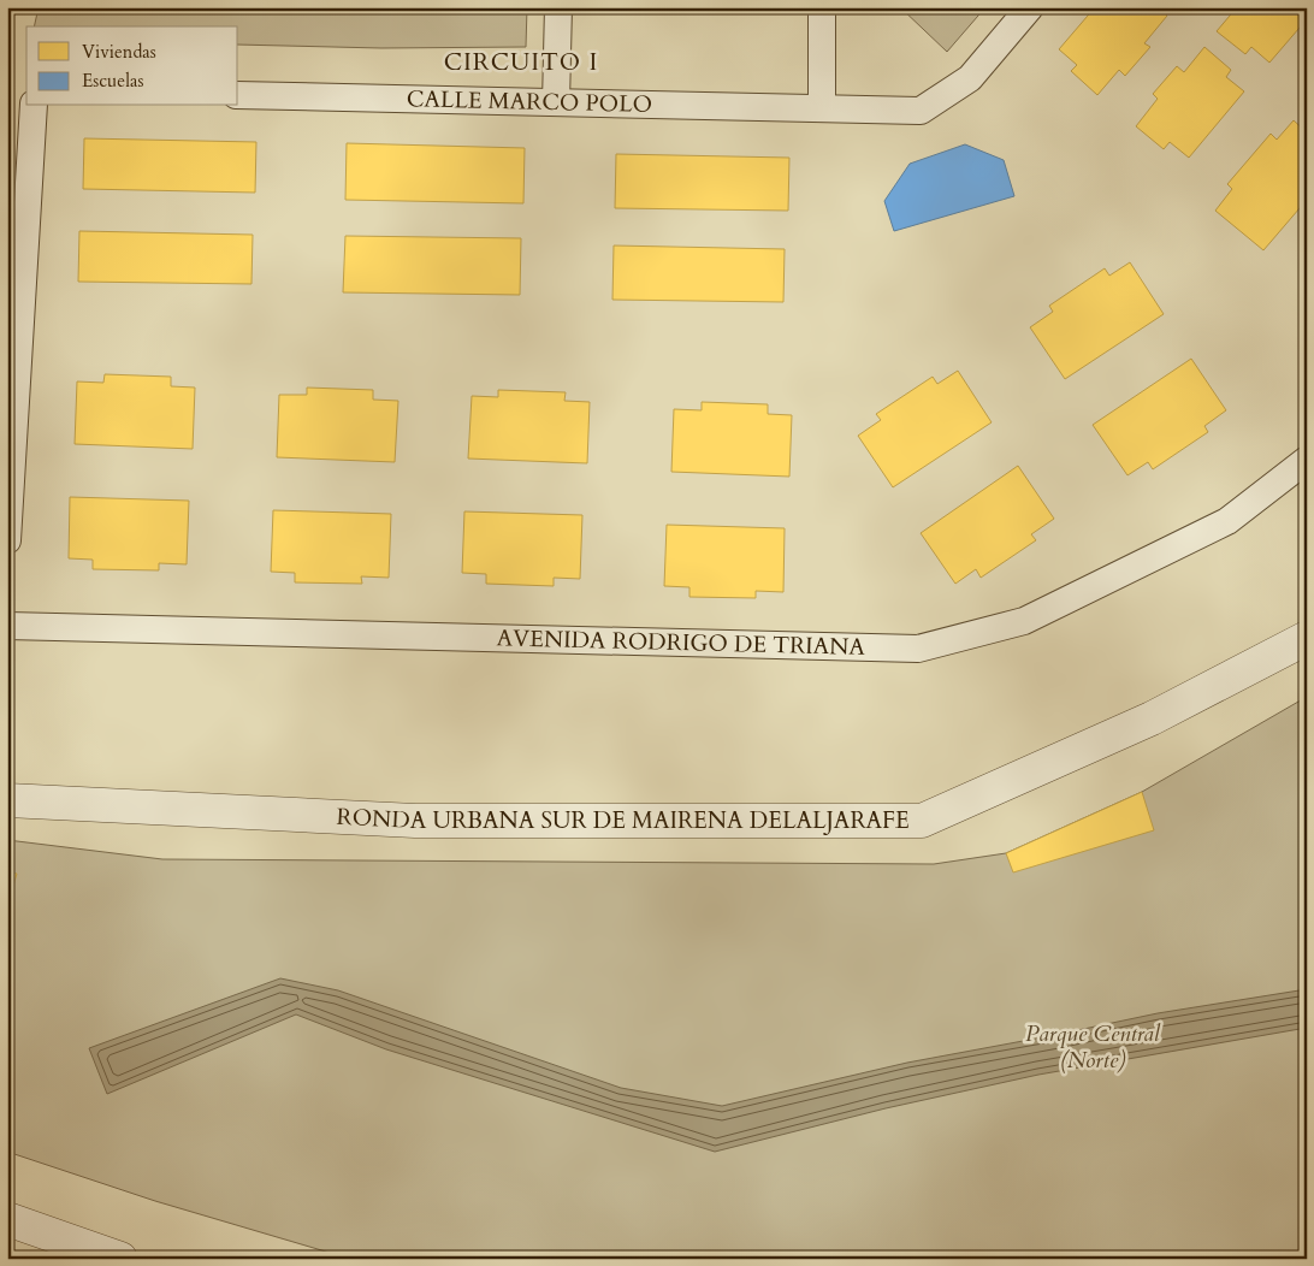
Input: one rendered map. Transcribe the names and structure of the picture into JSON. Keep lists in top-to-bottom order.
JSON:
{
  "streets": {
    "street": ["CALLE MARCO POLO", "AVENIDA RODRIGO DE TRIANA", "RONDA URBANA SUR DE MAIRENA DELALJARAFE"]
  },
  "districts": ["CIRCUITO I"],
  "parks": ["Parque Central (Norte)"],
  "legend": ["Viviendas", "Escuelas"]
}
